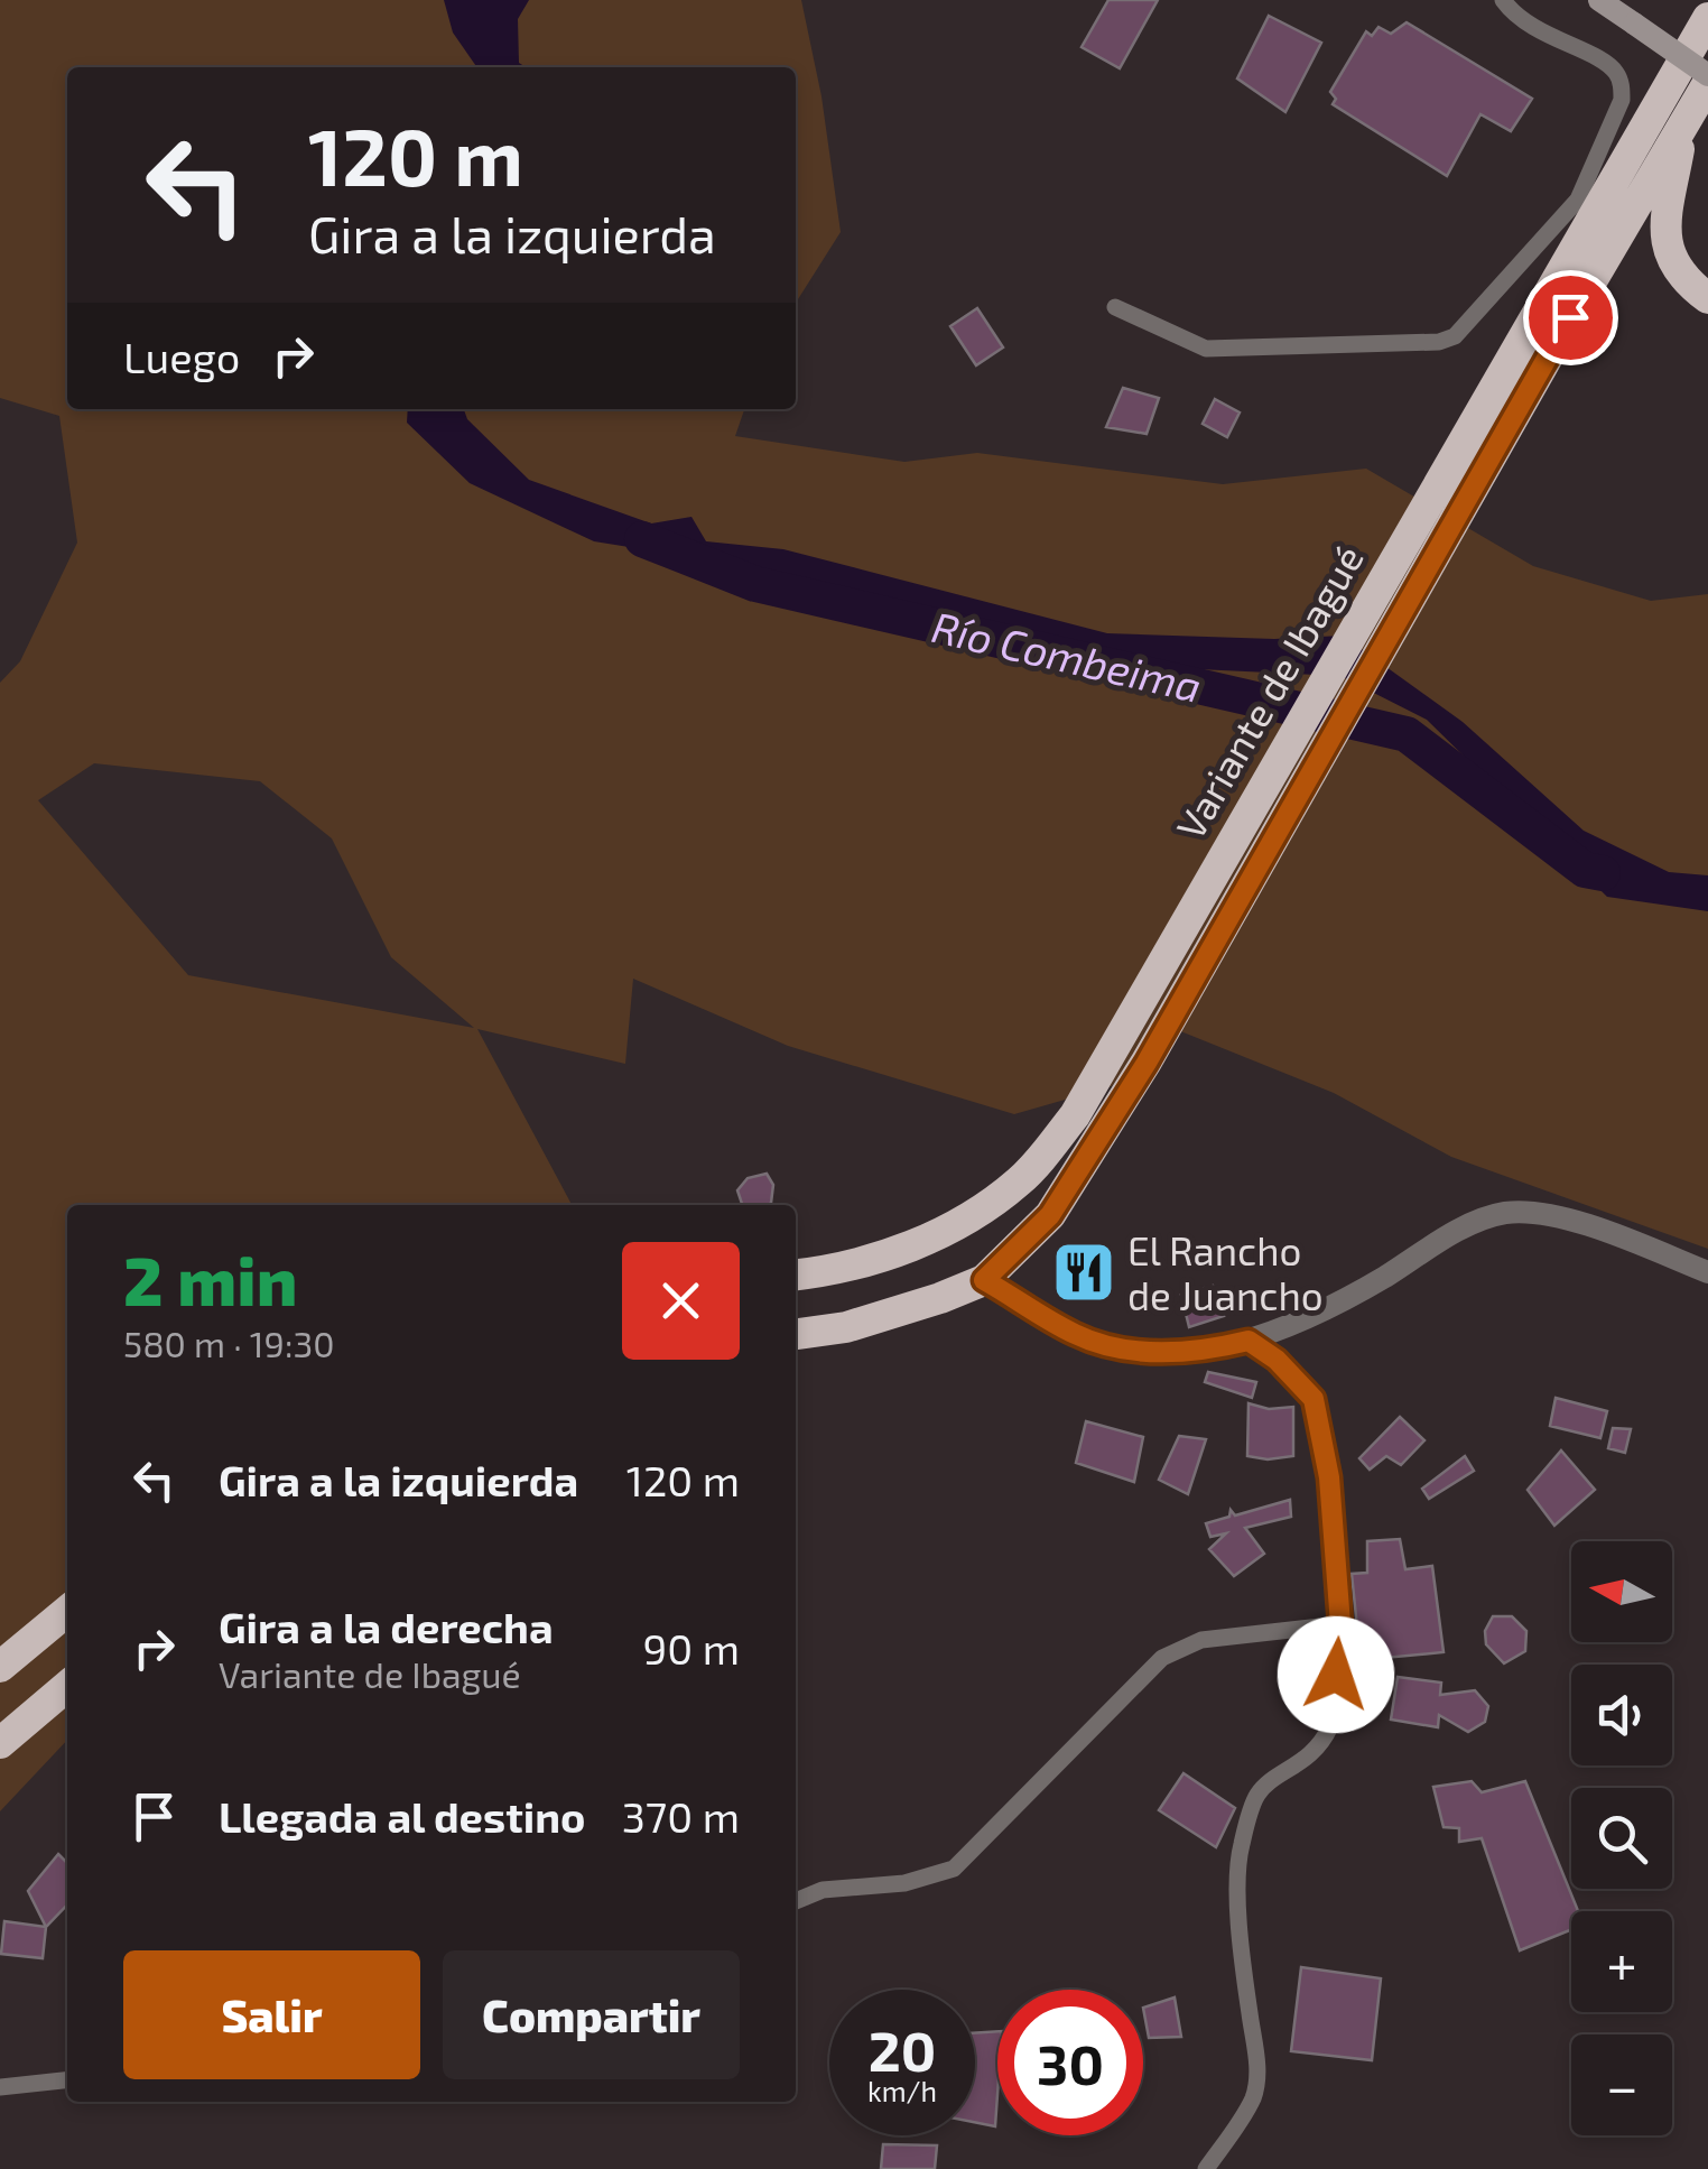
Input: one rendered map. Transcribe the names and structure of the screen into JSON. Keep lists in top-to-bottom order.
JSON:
{
  "streets": {
    "highway": ["Variante de Ibagué"]
  },
  "water": ["Río Combeima"],
  "places": {
    "restaurant": ["El Rancho de Juancho"]
  },
  "north": "left",
  "page": {
    "turn": ["120 m", "Gira a la izquierda"],
    "then": "Luego",
    "heading": ["2 min", "580 m · 19:30"],
    "list": [
      {
        "name": "Gira a la izquierda",
        "value": "120 m"
      },
      {
        "name": "Gira a la derecha",
        "note": "Variante de Ibagué",
        "value": "90 m"
      },
      {
        "name": "Llegada al destino",
        "value": "370 m"
      }
    ],
    "map_buttons": ["+", "−"],
    "buttons": ["Salir", "Compartir"],
    "speed": "20 km/h",
    "limit": "30"
  }
}
